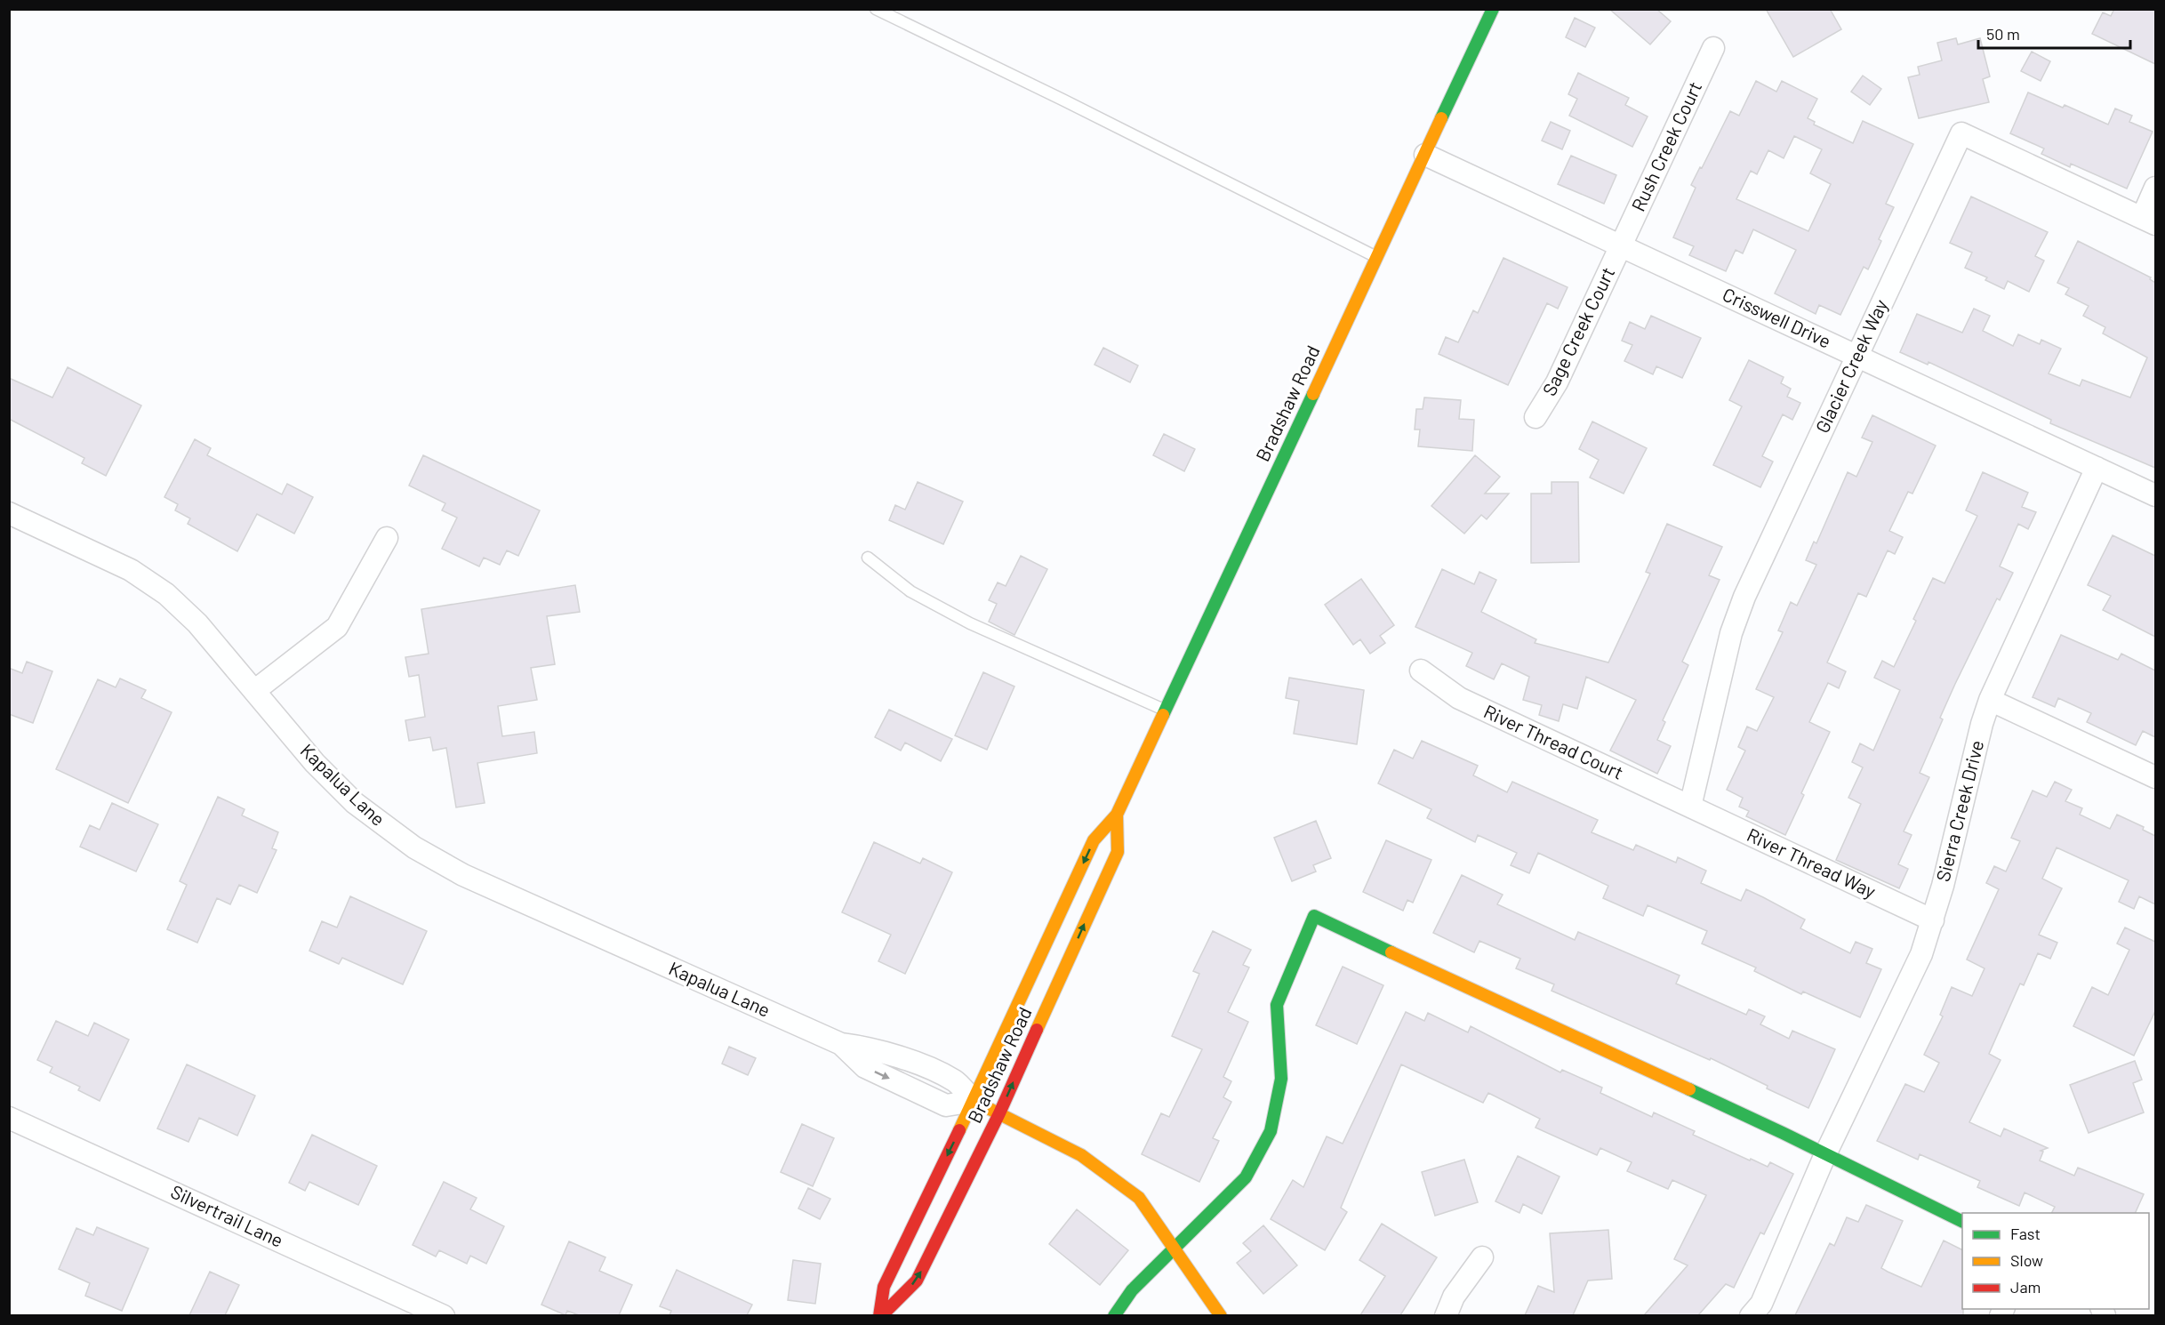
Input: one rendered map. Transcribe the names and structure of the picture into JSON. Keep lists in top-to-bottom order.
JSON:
{
  "streets": {
    "main road": ["Bradshaw Road"],
    "street": [
      "Rush Creek Court",
      "Crisswell Drive",
      "Sage Creek Court",
      "Glacier Creek Way",
      "River Thread Court",
      "Kapalua Lane",
      "Sierra Creek Drive",
      "River Thread Way",
      "Silvertrail Lane"
    ]
  },
  "crossings": [
    ["Rush Creek Court", "Crisswell Drive"],
    ["Rush Creek Court", "Sage Creek Court"],
    ["Crisswell Drive", "Sage Creek Court"],
    ["Crisswell Drive", "Glacier Creek Way"],
    ["Crisswell Drive", "Bradshaw Road"],
    ["Crisswell Drive", "Sierra Creek Drive"],
    ["Glacier Creek Way", "River Thread Court"],
    ["Glacier Creek Way", "River Thread Way"],
    ["Bradshaw Road", "Kapalua Lane"],
    ["River Thread Court", "River Thread Way"],
    ["Sierra Creek Drive", "River Thread Way"]
  ],
  "legend": ["Fast", "Slow", "Jam"],
  "scale_bar": "50 m"
}
